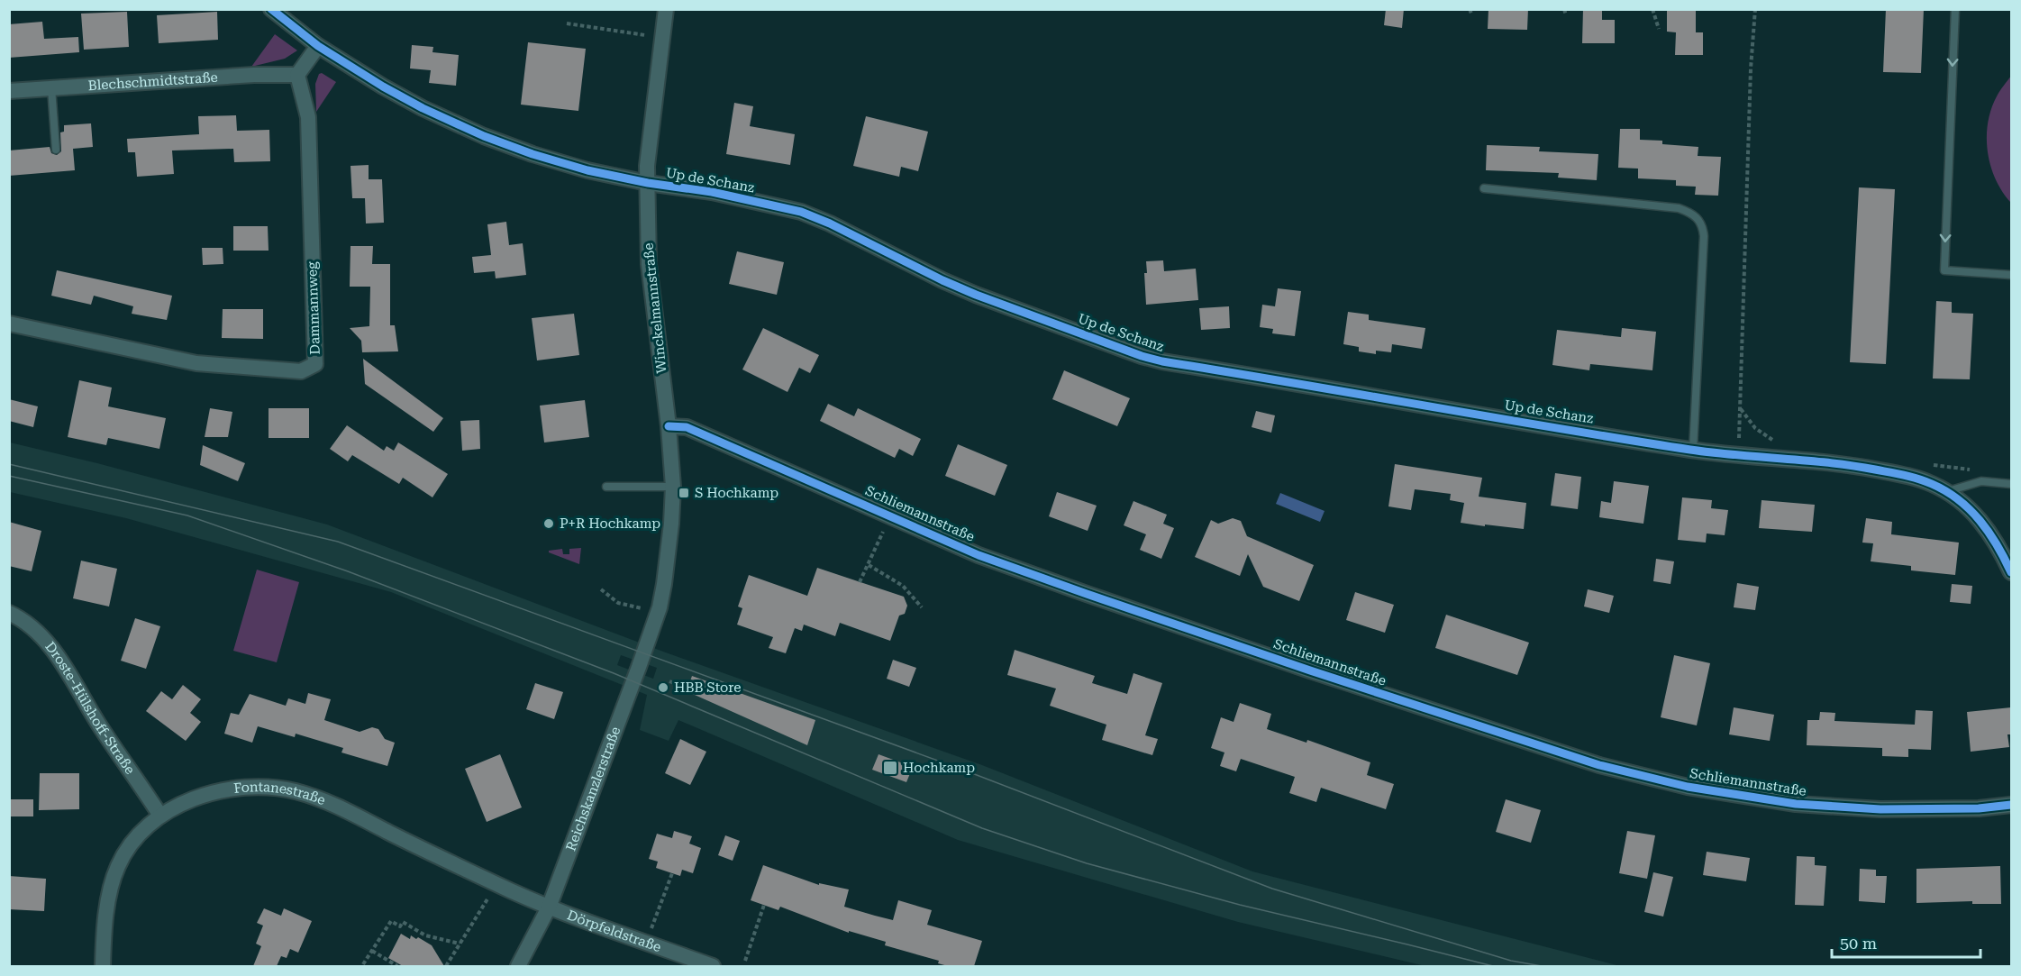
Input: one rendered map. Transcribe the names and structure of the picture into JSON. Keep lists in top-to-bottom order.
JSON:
{
  "streets": {
    "street": [
      "Blechschmidtstraße",
      "Up de Schanz",
      "Dammannweg",
      "Winckelmannstraße",
      "Schliemannstraße",
      "Droste-Hülshoff-Straße",
      "Reichskanzlerstraße",
      "Fontanestraße",
      "Dörpfeldstraße"
    ]
  },
  "crossings": [
    ["Blechschmidtstraße", "Dammannweg"],
    ["Up de Schanz", "Winckelmannstraße"],
    ["Winckelmannstraße", "Schliemannstraße"],
    ["Winckelmannstraße", "Reichskanzlerstraße"],
    ["Droste-Hülshoff-Straße", "Fontanestraße"],
    ["Reichskanzlerstraße", "Fontanestraße"],
    ["Reichskanzlerstraße", "Dörpfeldstraße"],
    ["Fontanestraße", "Dörpfeldstraße"]
  ],
  "places": {
    "transit": ["S Hochkamp", "Hochkamp"],
    "other": ["P+R Hochkamp", "HBB Store"]
  },
  "scale_bar": "50 m"
}
